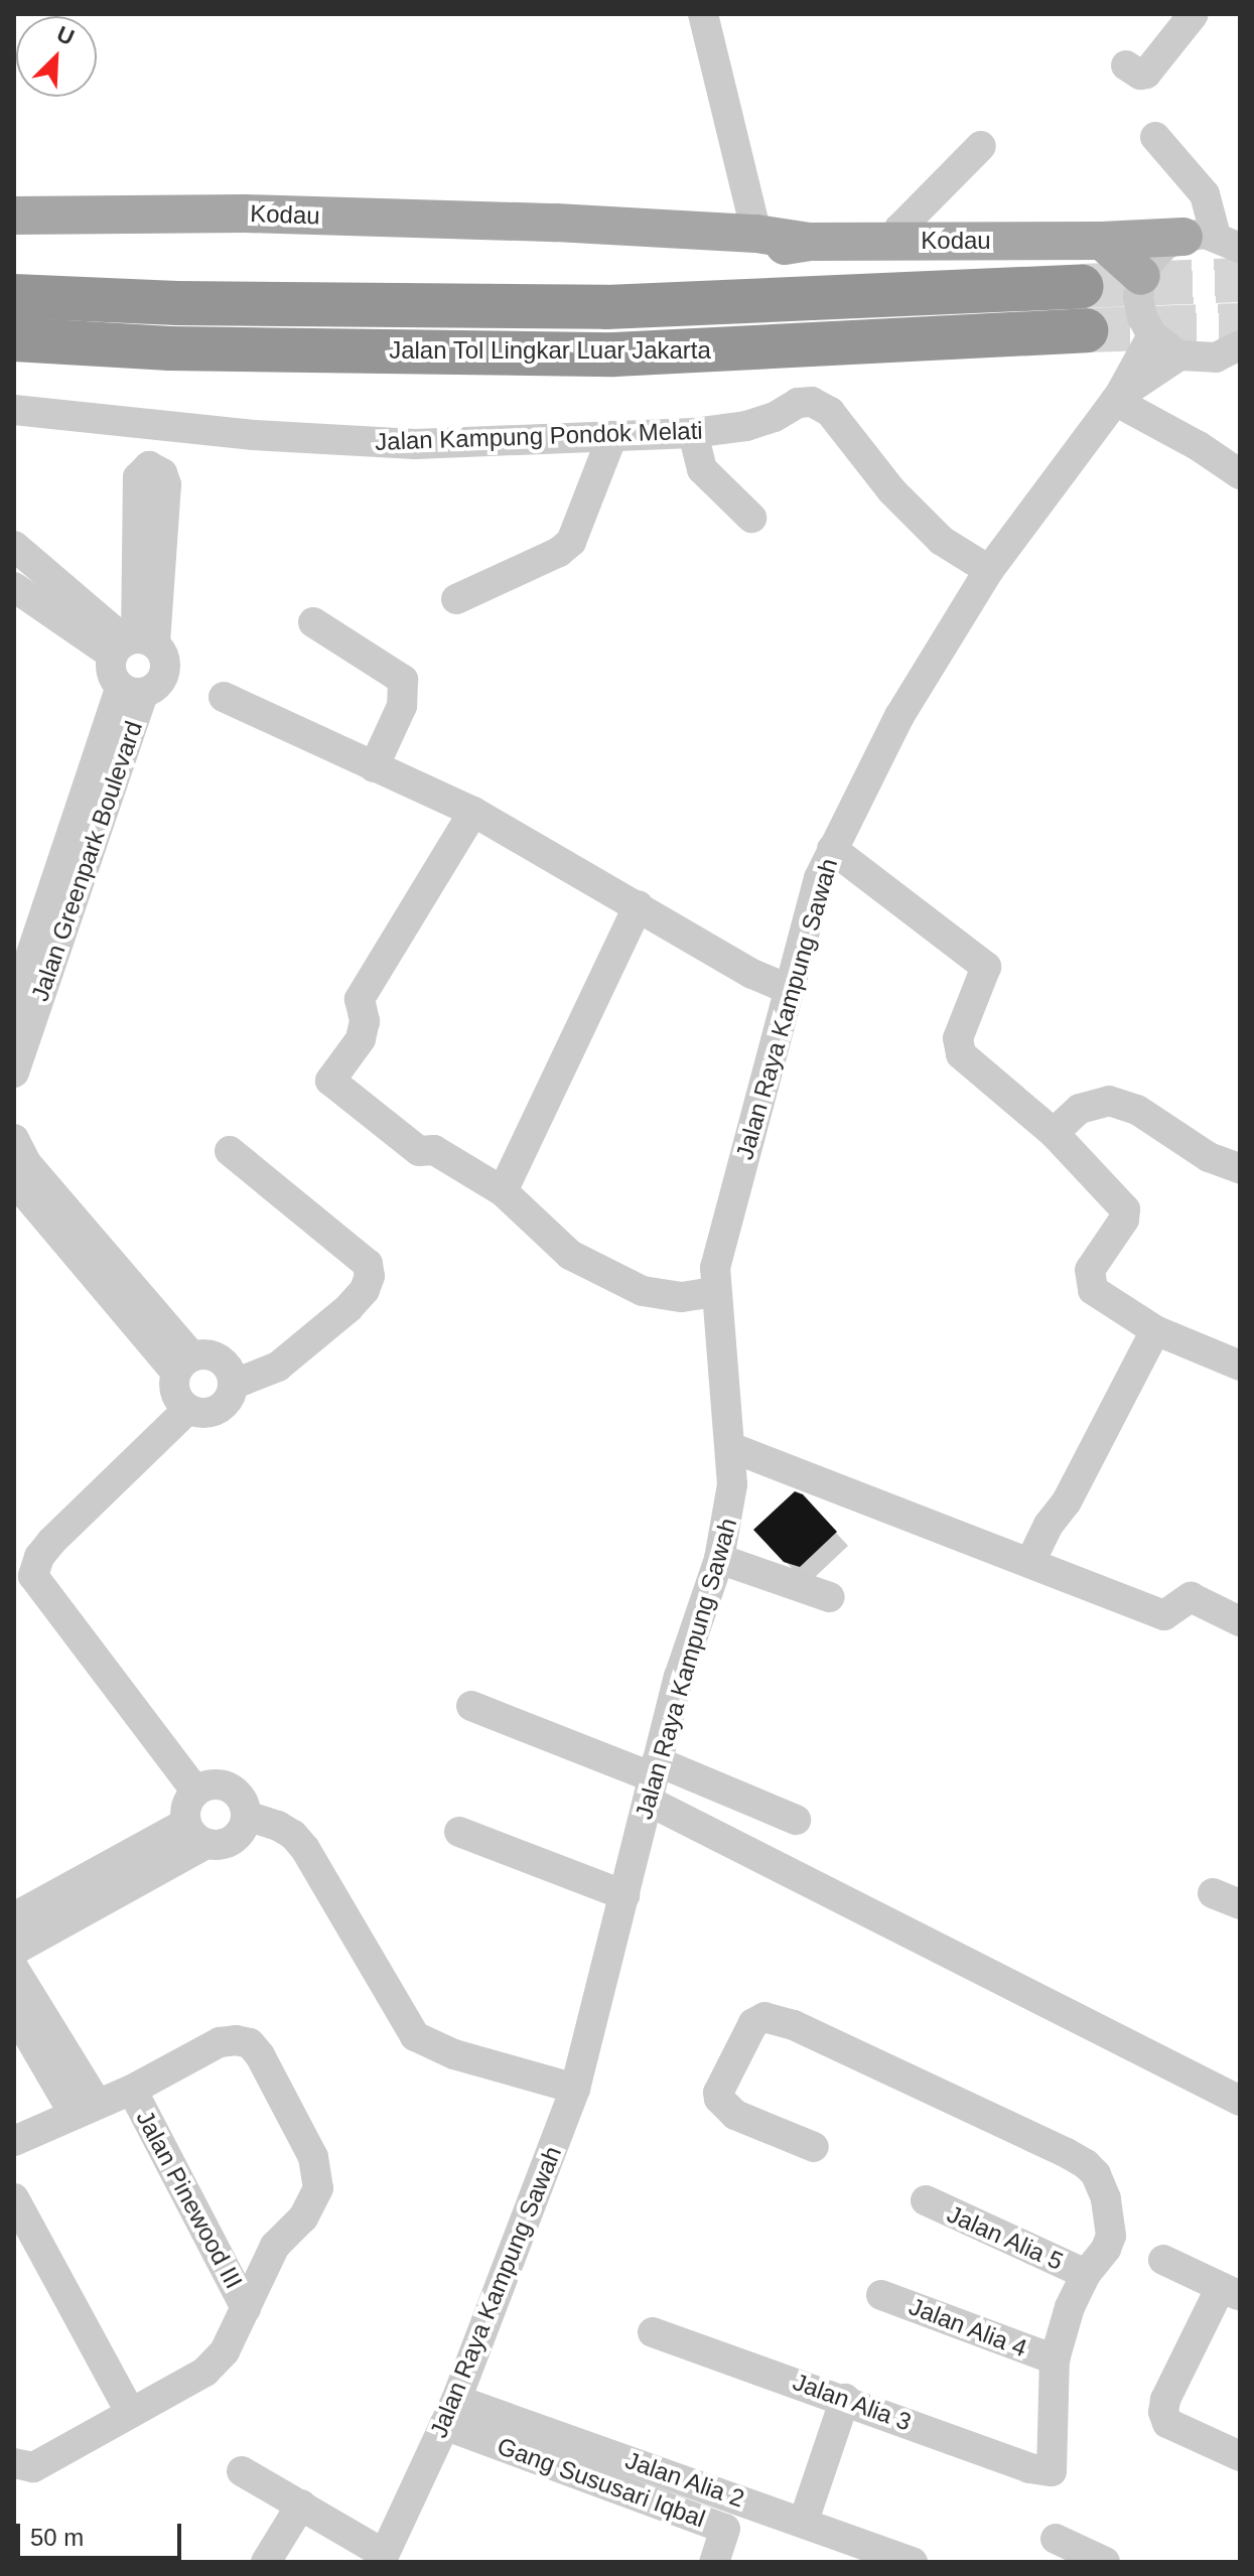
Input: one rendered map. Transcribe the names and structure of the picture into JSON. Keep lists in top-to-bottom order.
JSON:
{
  "streets": {
    "highway": ["Jalan Tol Lingkar Luar Jakarta"],
    "main road": ["Kodau"],
    "street": [
      "Jalan Kampung Pondok Melati",
      "Jalan Greenpark Boulevard",
      "Jalan Raya Kampung Sawah",
      "Jalan Pinewood III",
      "Jalan Alia 5",
      "Jalan Alia 4",
      "Jalan Alia 3",
      "Jalan Alia 2",
      "Gang Sususari Iqbal"
    ]
  },
  "crossings": [
    ["Jalan Kampung Pondok Melati", "Jalan Raya Kampung Sawah"],
    ["Jalan Raya Kampung Sawah", "Jalan Alia 2"],
    ["Jalan Raya Kampung Sawah", "Gang Sususari Iqbal"],
    ["Jalan Alia 4", "Jalan Alia 3"],
    ["Jalan Alia 2", "Gang Sususari Iqbal"]
  ],
  "scale_bar": "50 m",
  "north": "top right"
}
